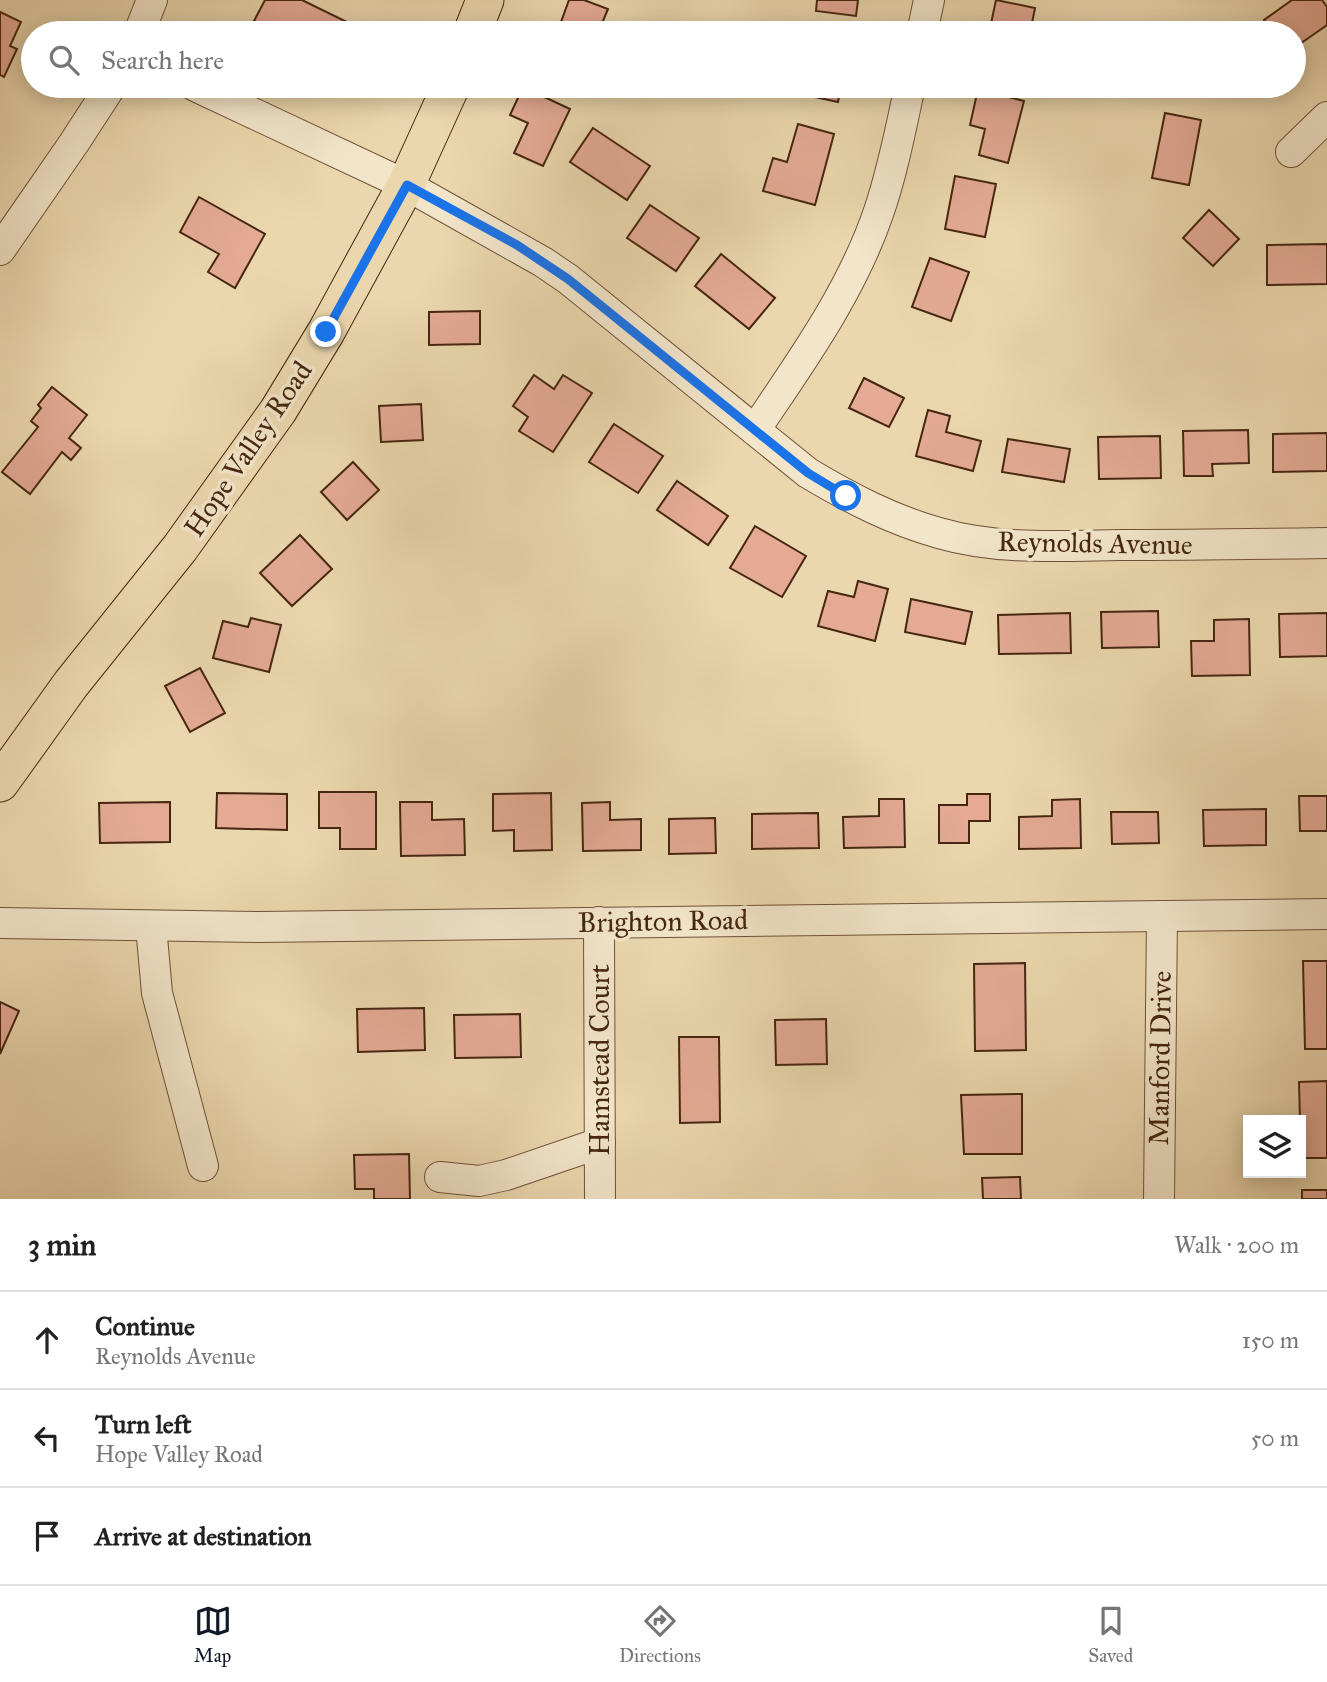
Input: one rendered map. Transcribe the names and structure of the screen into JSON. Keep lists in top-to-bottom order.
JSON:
{
  "streets": {
    "main road": ["Hope Valley Road"],
    "street": [
      "Reynolds Avenue",
      "Brighton Road",
      "Manford Drive",
      "Hamstead Court"
    ]
  },
  "crossings": [
    ["Hope Valley Road", "Reynolds Avenue"],
    ["Brighton Road", "Manford Drive"],
    ["Brighton Road", "Hamstead Court"]
  ],
  "page": {
    "search": "Search here",
    "heading": ["3 min", "Walk · 200 m"],
    "list": [
      ["Continue", "Reynolds Avenue", "150 m"],
      ["Turn left", "Hope Valley Road", "50 m"],
      "Arrive at destination"
    ],
    "nav": ["Map", "Directions", "Saved"]
  }
}
